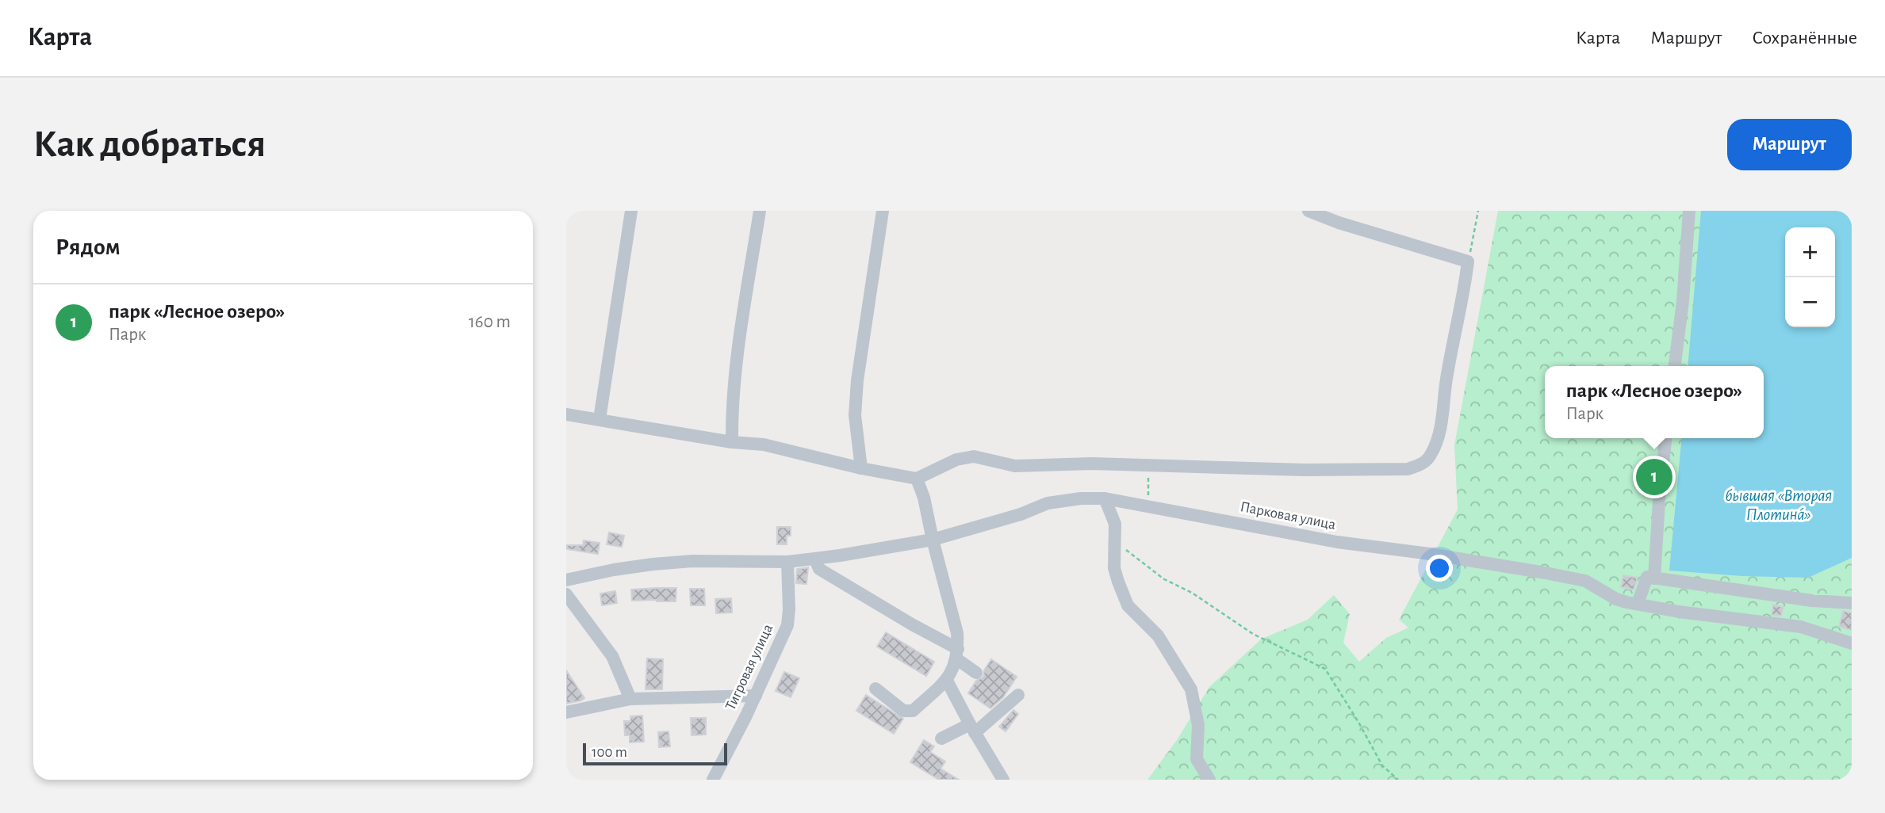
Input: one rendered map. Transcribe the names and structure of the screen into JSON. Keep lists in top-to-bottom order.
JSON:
{
  "streets": {
    "street": ["Парковая улица", "Тигровая улица"]
  },
  "crossings": [
    ["Парковая улица", "Тигровая улица"]
  ],
  "water": ["бывшая «Вторая Плотинá»"],
  "scale_bar": "100 m",
  "page": {
    "header": "Карта",
    "nav": ["Карта", "Маршрут", "Сохранённые"],
    "buttons": "Маршрут",
    "title": "Как добраться",
    "heading": "Рядом",
    "map_buttons": ["+", "−"],
    "list": [
      {
        "mark": "1",
        "name": "парк «Лесное озеро»",
        "note": "Парк",
        "value": "160 m"
      }
    ],
    "popup": ["парк «Лесное озеро»", "Парк"],
    "pins": "1",
    "scale": "100 m"
  }
}
